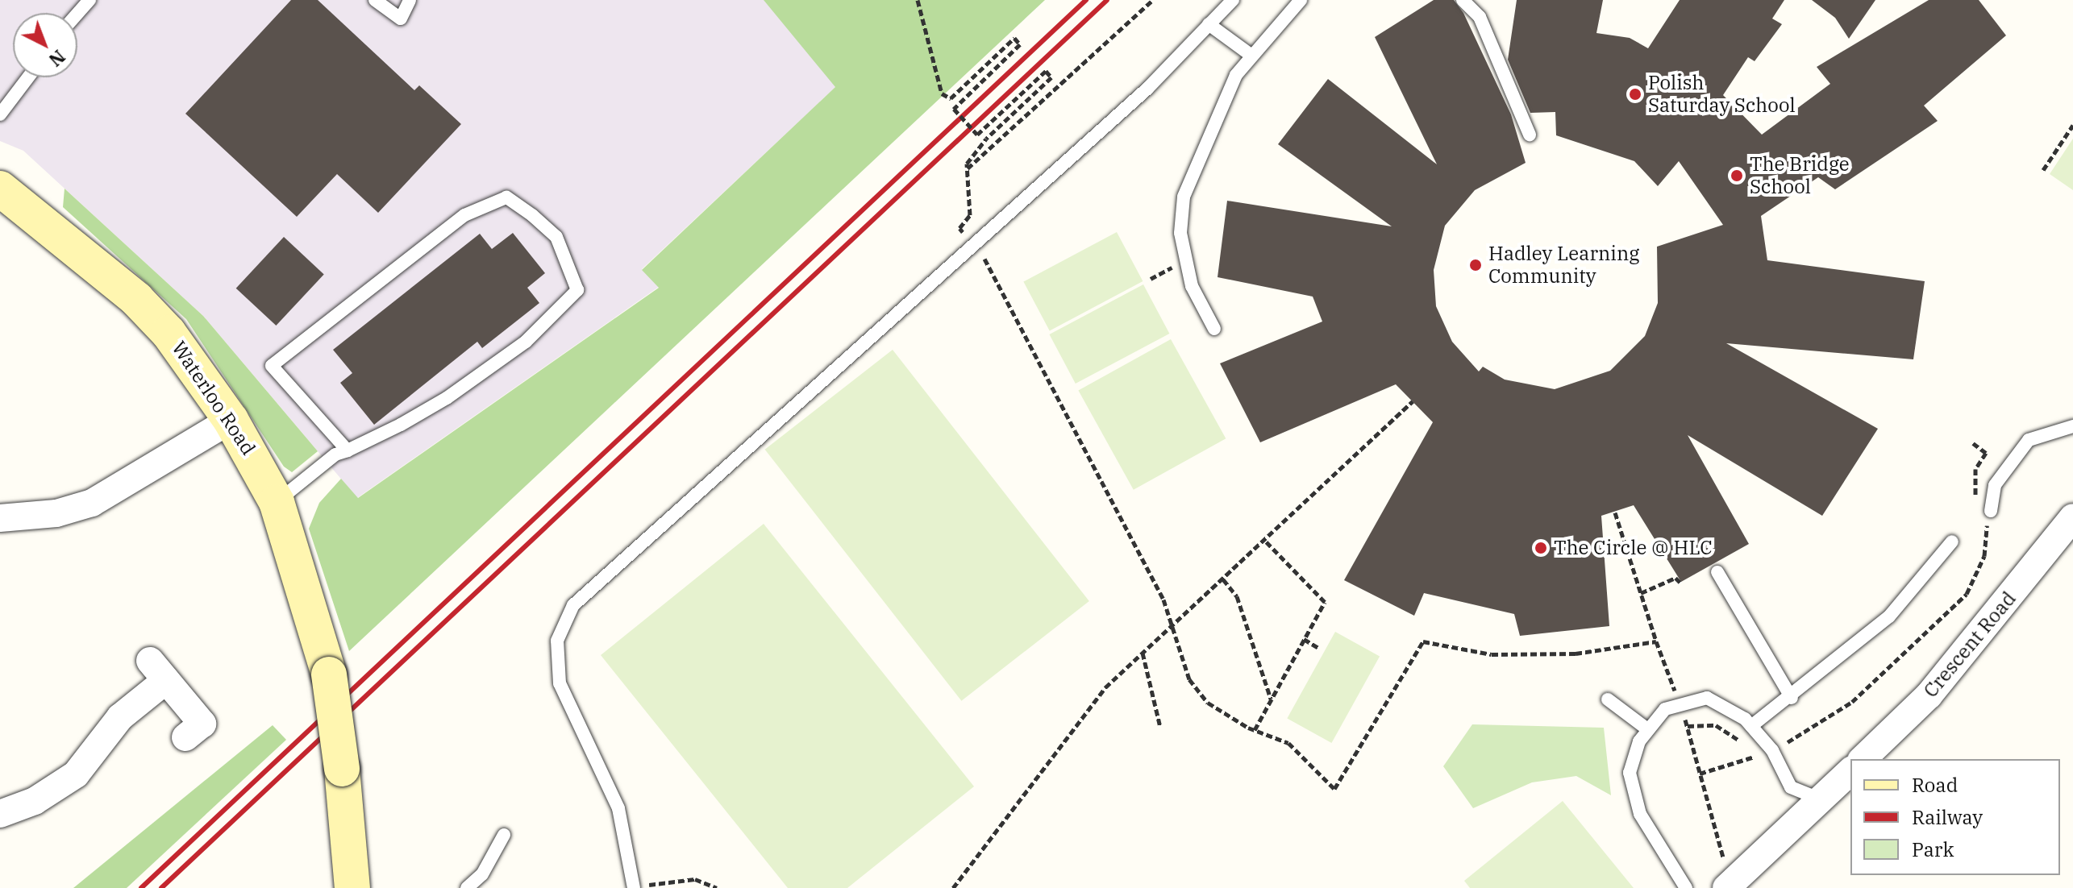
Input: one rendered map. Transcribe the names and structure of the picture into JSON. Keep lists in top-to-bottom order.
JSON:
{
  "streets": {
    "street": ["Waterloo Road", "Crescent Road"]
  },
  "places": [
    "Polish Saturday School",
    "The Bridge School",
    "Hadley Learning Community",
    "The Circle @ HLC"
  ],
  "legend": ["Road", "Railway", "Park"],
  "north": "bottom right"
}
